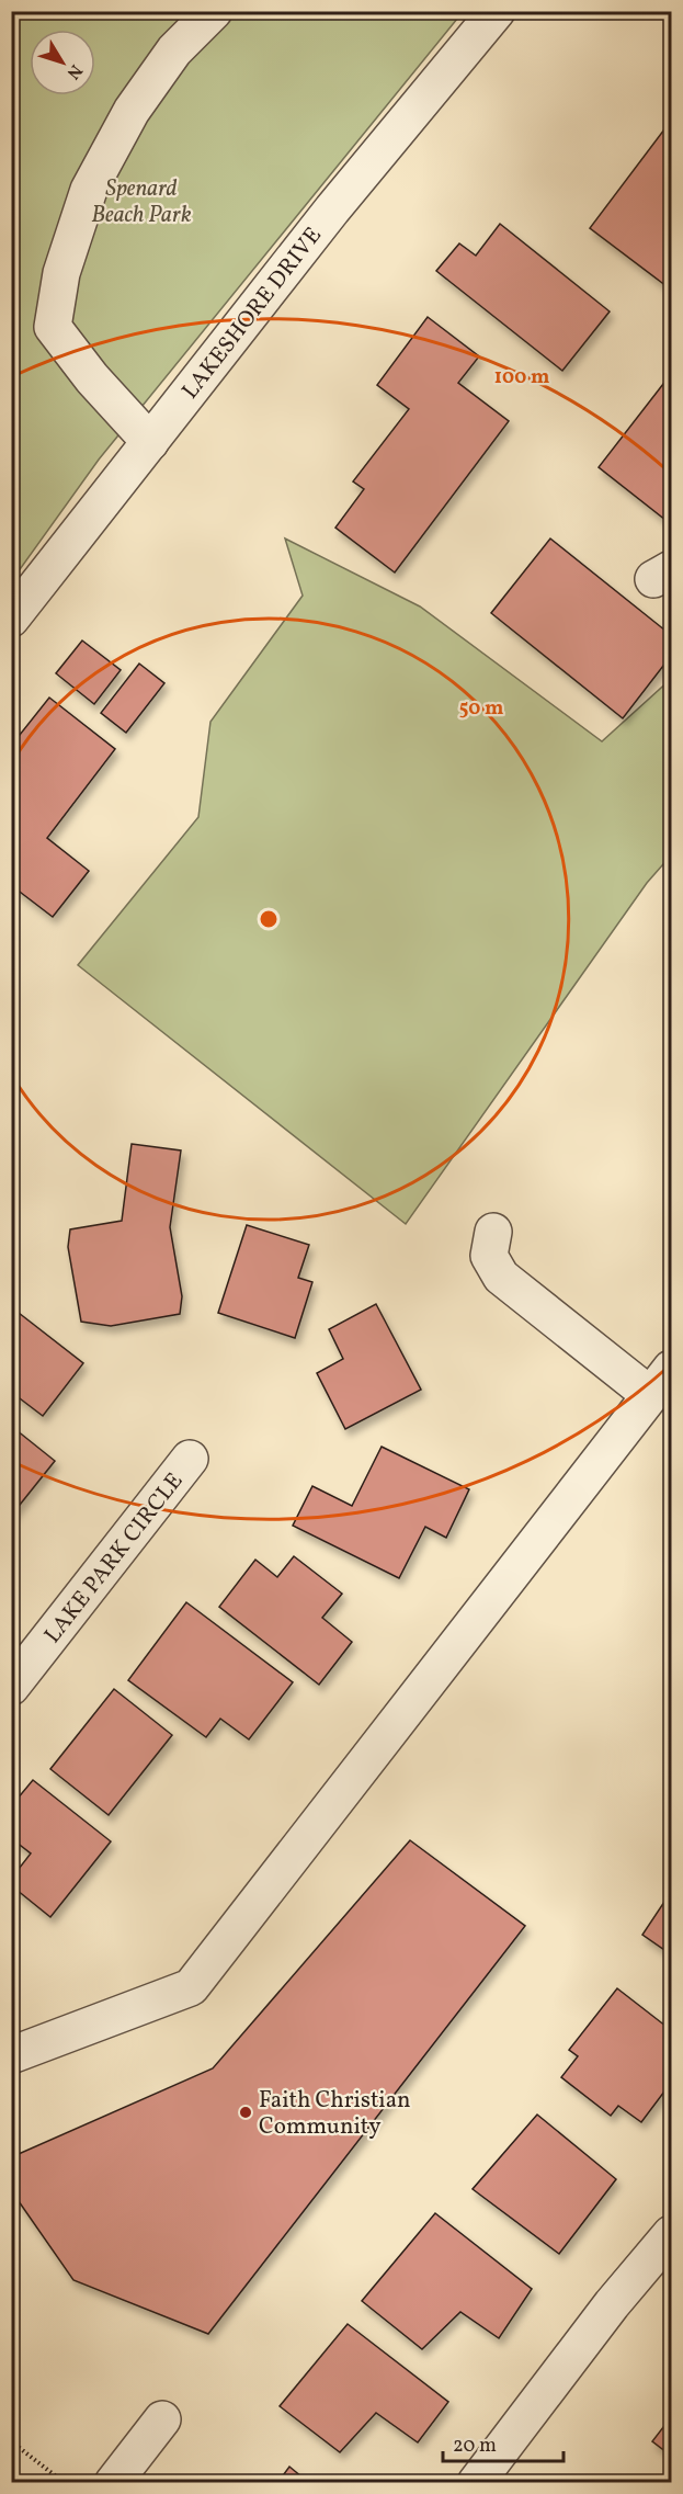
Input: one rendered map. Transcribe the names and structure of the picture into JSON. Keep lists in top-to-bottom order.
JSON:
{
  "streets": {
    "street": ["LAKESHORE DRIVE", "LAKE PARK CIRCLE"]
  },
  "parks": ["Spenard Beach Park"],
  "places": ["Faith Christian Community"],
  "scale_bar": "20 m",
  "north": "bottom right",
  "rings": ["100 m", "50 m"]
}
